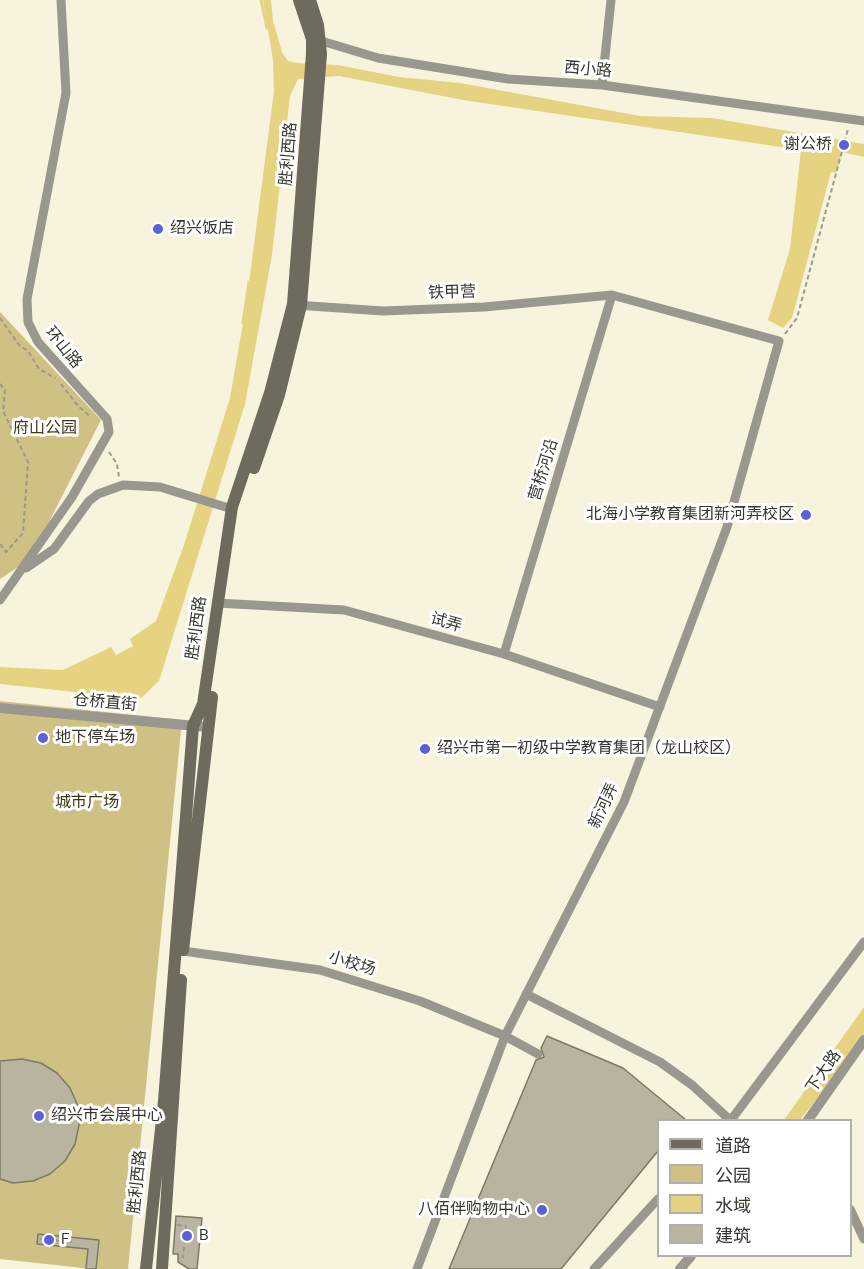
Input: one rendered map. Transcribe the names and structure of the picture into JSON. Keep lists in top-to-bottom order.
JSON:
{
  "streets": {
    "main road": ["胜利西路"],
    "street": [
      "西小路",
      "铁甲营",
      "环山路",
      "营桥河沿",
      "试弄",
      "仓桥直街",
      "新河弄",
      "小校场",
      "下大路"
    ]
  },
  "crossings": [
    ["西小路", "胜利西路"],
    ["胜利西路", "铁甲营"],
    ["胜利西路", "试弄"],
    ["胜利西路", "仓桥直街"],
    ["胜利西路", "小校场"],
    ["铁甲营", "营桥河沿"],
    ["营桥河沿", "试弄"],
    ["试弄", "新河弄"],
    ["新河弄", "小校场"]
  ],
  "parks": ["府山公园", "城市广场"],
  "places": [
    "谢公桥",
    "绍兴饭店",
    "北海小学教育集团新河弄校区",
    "地下停车场",
    "绍兴市第一初级中学教育集团（龙山校区）",
    "绍兴市会展中心",
    "八佰伴购物中心",
    "B",
    "F"
  ],
  "legend": [
    "道路",
    "公园",
    "水域",
    "建筑"
  ]
}
